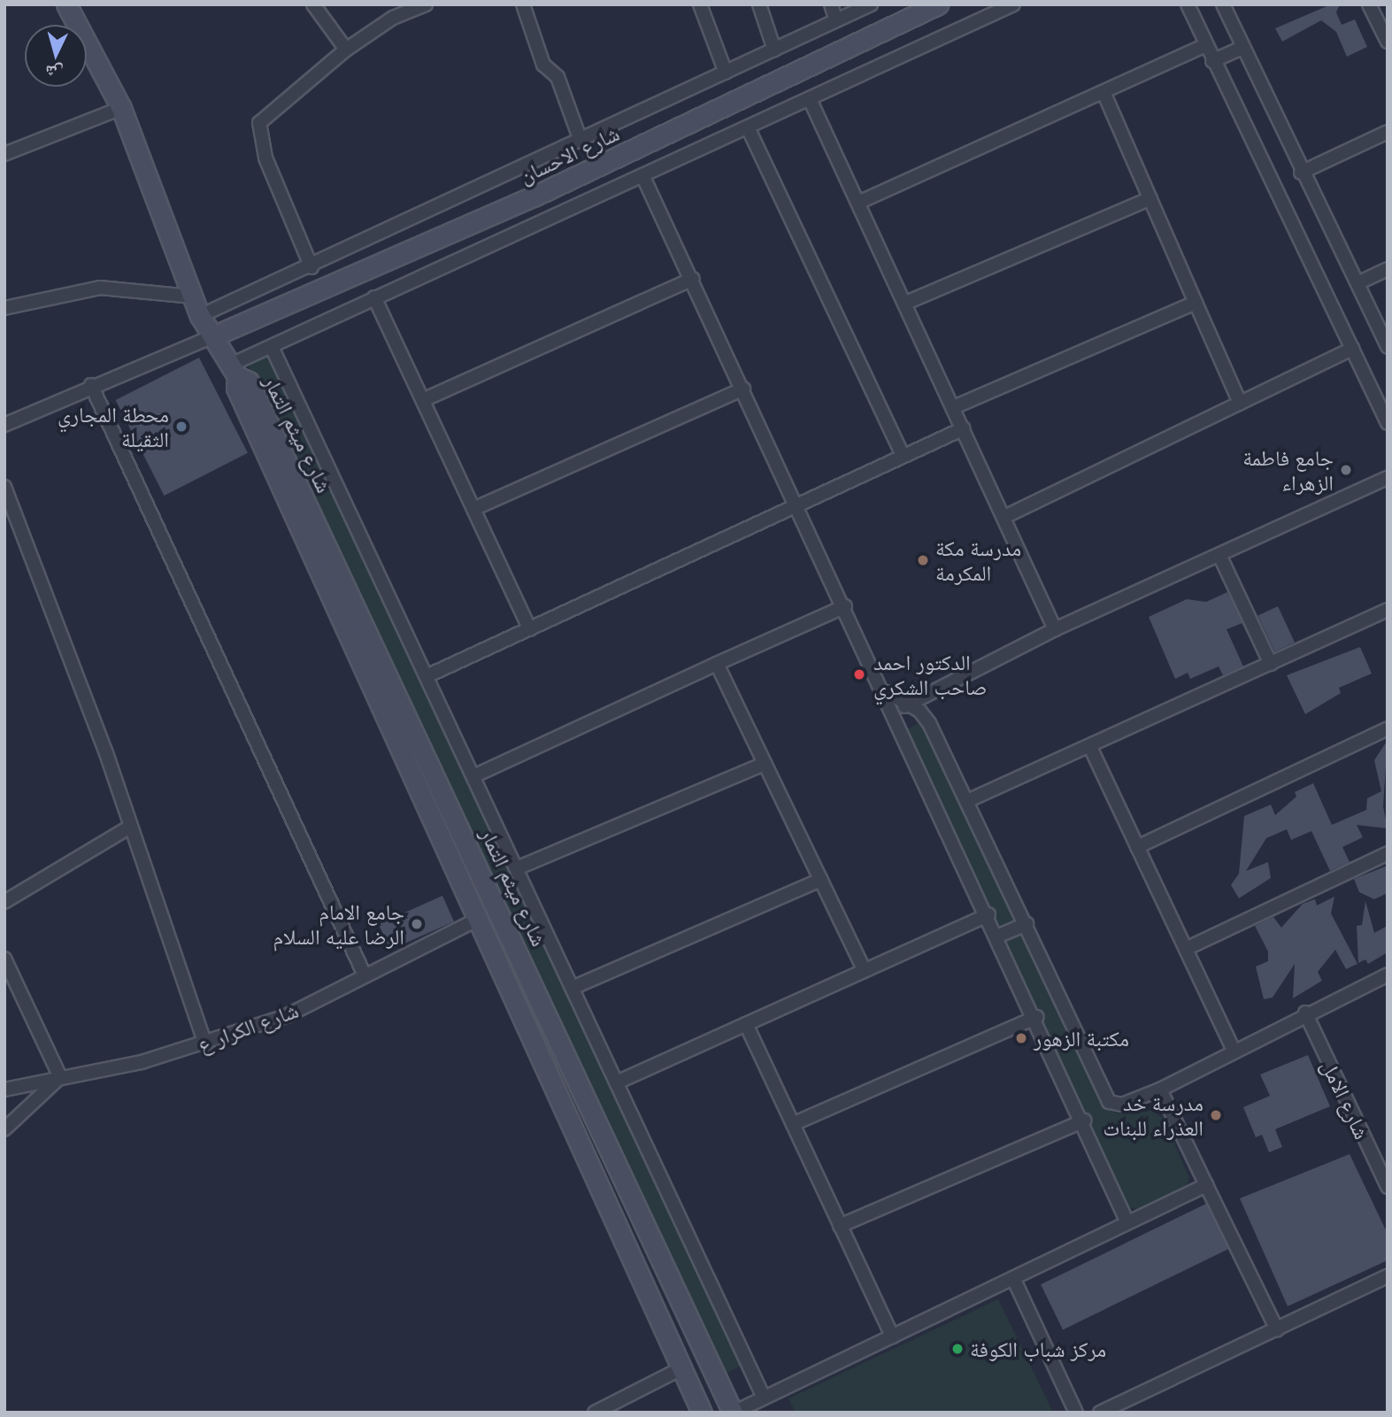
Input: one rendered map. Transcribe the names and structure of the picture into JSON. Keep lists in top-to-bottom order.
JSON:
{
  "streets": {
    "street": [
      "شارع الاحسان",
      "شارع ميثم التمار",
      "شارع الكرار ع",
      "شارع الامل"
    ]
  },
  "crossings": [
    ["شارع ميثم التمار", "شارع الكرار ع"]
  ],
  "places": [
    "محطة المجاري الثقيلة",
    "جامع فاطمة الزهراء",
    "مدرسة مكة المكرمة",
    "الدكتور احمد صاحب الشكري",
    "جامع الامام الرضا عليه السلام",
    "مكتبة الزهور",
    "مدرسة خد العذراء للبنات",
    "مركز شباب الكوفة"
  ],
  "north": "bottom"
}
